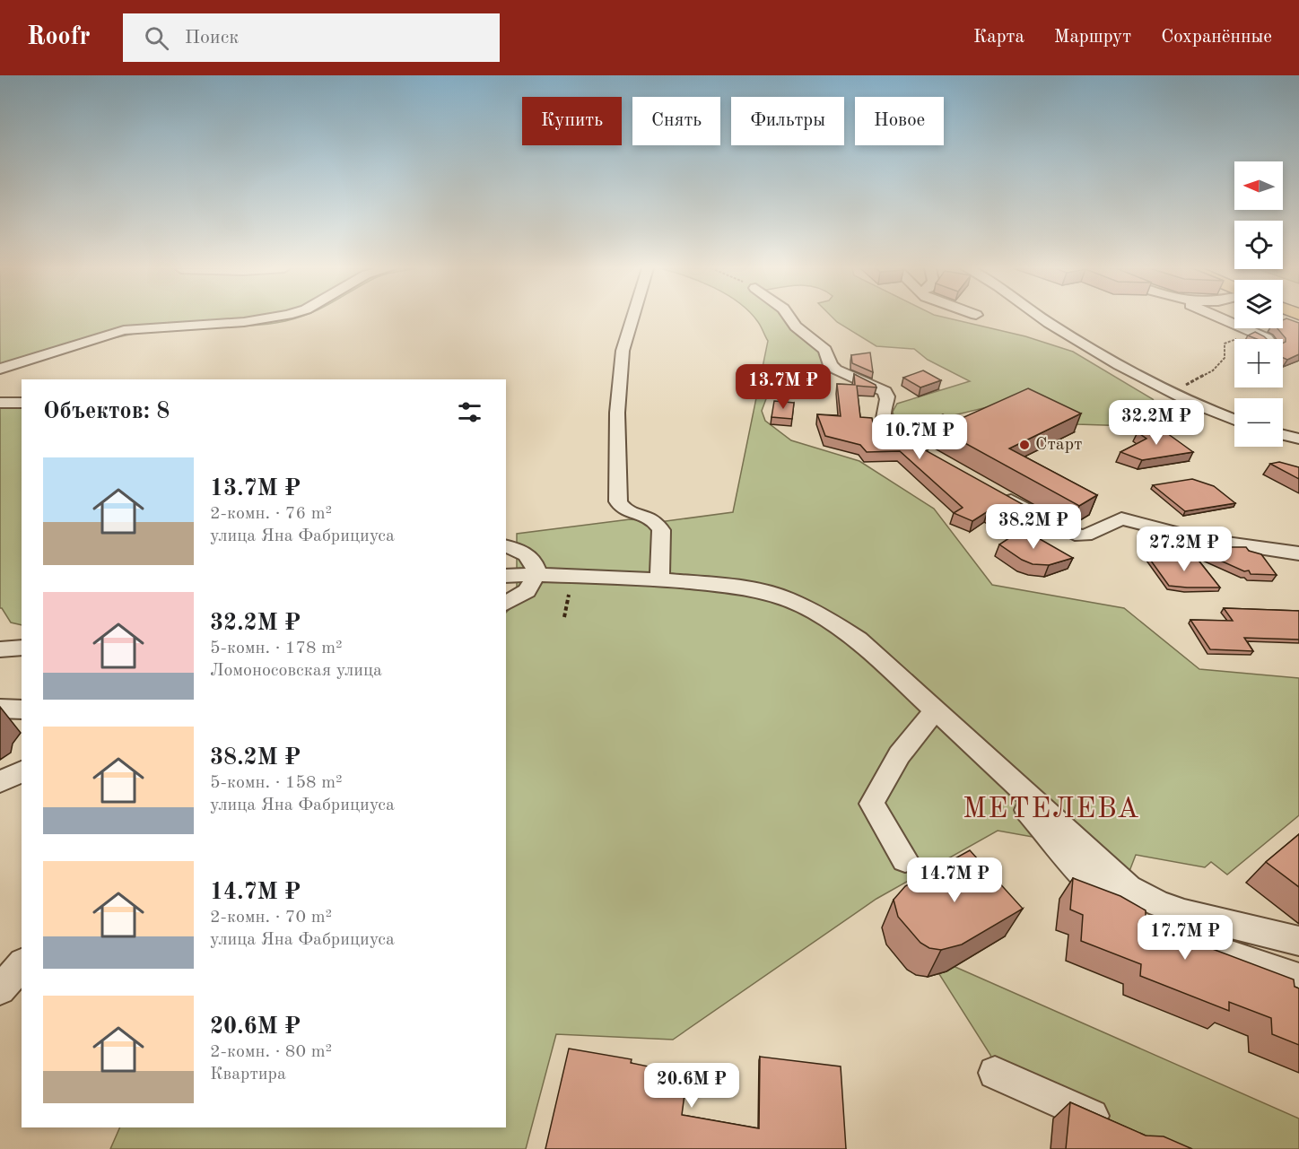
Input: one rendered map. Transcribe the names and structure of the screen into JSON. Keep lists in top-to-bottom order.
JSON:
{
  "districts": ["МЕТЕЛЕВА"],
  "places": ["Старт"],
  "north": "left",
  "page": {
    "header": "Roofr",
    "search": "Поиск",
    "nav": ["Карта", "Маршрут", "Сохранённые"],
    "chip": [
      "Купить",
      "Снять",
      "Фильтры",
      "Новое"
    ],
    "map_buttons": ["+", "−"],
    "price": [
      "13.7M ₽",
      "32.2M ₽",
      "10.7M ₽",
      "38.2M ₽",
      "27.2M ₽",
      "14.7M ₽",
      "17.7M ₽",
      "20.6M ₽"
    ],
    "heading": "Объектов: 8",
    "list": [
      {
        "name": "13.7M ₽",
        "note": "2-комн. · 76 m² · улица Яна Фабрициуса"
      },
      {
        "name": "32.2M ₽",
        "note": "5-комн. · 178 m² · Ломоносовская улица"
      },
      {
        "name": "38.2M ₽",
        "note": "5-комн. · 158 m² · улица Яна Фабрициуса"
      },
      {
        "name": "14.7M ₽",
        "note": "2-комн. · 70 m² · улица Яна Фабрициуса"
      },
      {
        "name": "20.6M ₽",
        "note": "2-комн. · 80 m² · Квартира"
      }
    ]
  }
}
